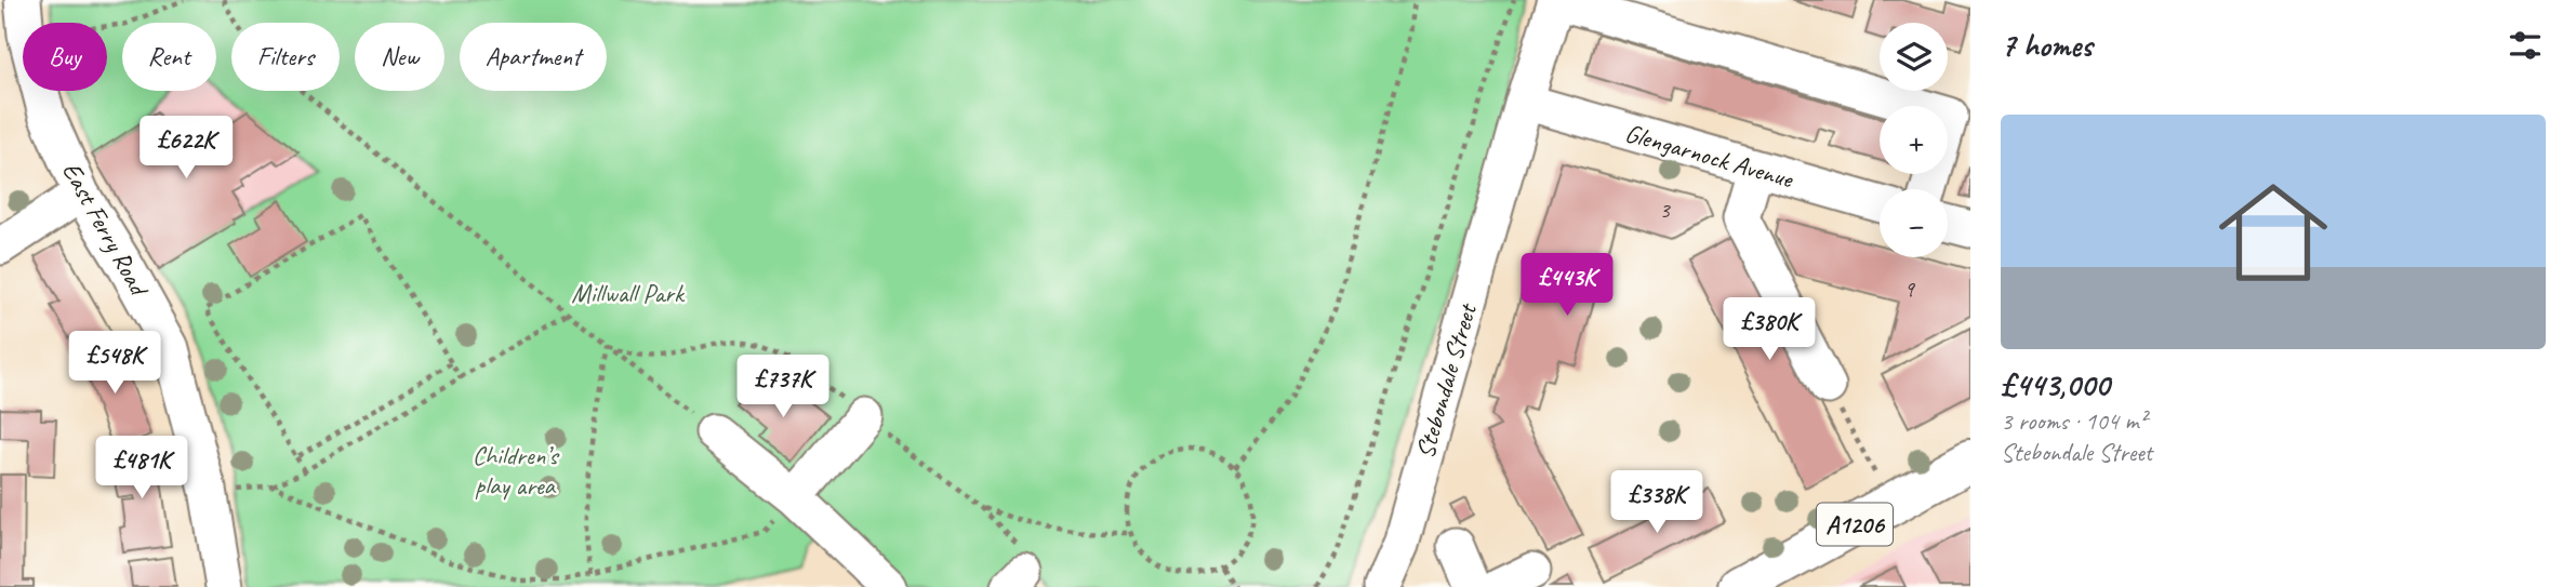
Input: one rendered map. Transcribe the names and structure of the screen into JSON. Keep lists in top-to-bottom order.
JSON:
{
  "streets": {
    "main road": ["A1206"],
    "street": ["Glengarnock Avenue", "East Ferry Road", "Stebondale Street"]
  },
  "crossings": [
    ["Glengarnock Avenue", "Stebondale Street"]
  ],
  "parks": ["Millwall Park", "Children’s play area"],
  "house_numbers": ["3", "9"],
  "page": {
    "heading": "7 homes",
    "map_buttons": ["+", "−"],
    "chip": [
      "Buy",
      "Rent",
      "Filters",
      "New",
      "Apartment"
    ],
    "list": [
      {
        "name": "£443,000",
        "note": "3 rooms · 104 m² · Stebondale Street"
      }
    ],
    "price": [
      "£622K",
      "£443K",
      "£380K",
      "£548K",
      "£737K",
      "£481K",
      "£338K"
    ]
  }
}
